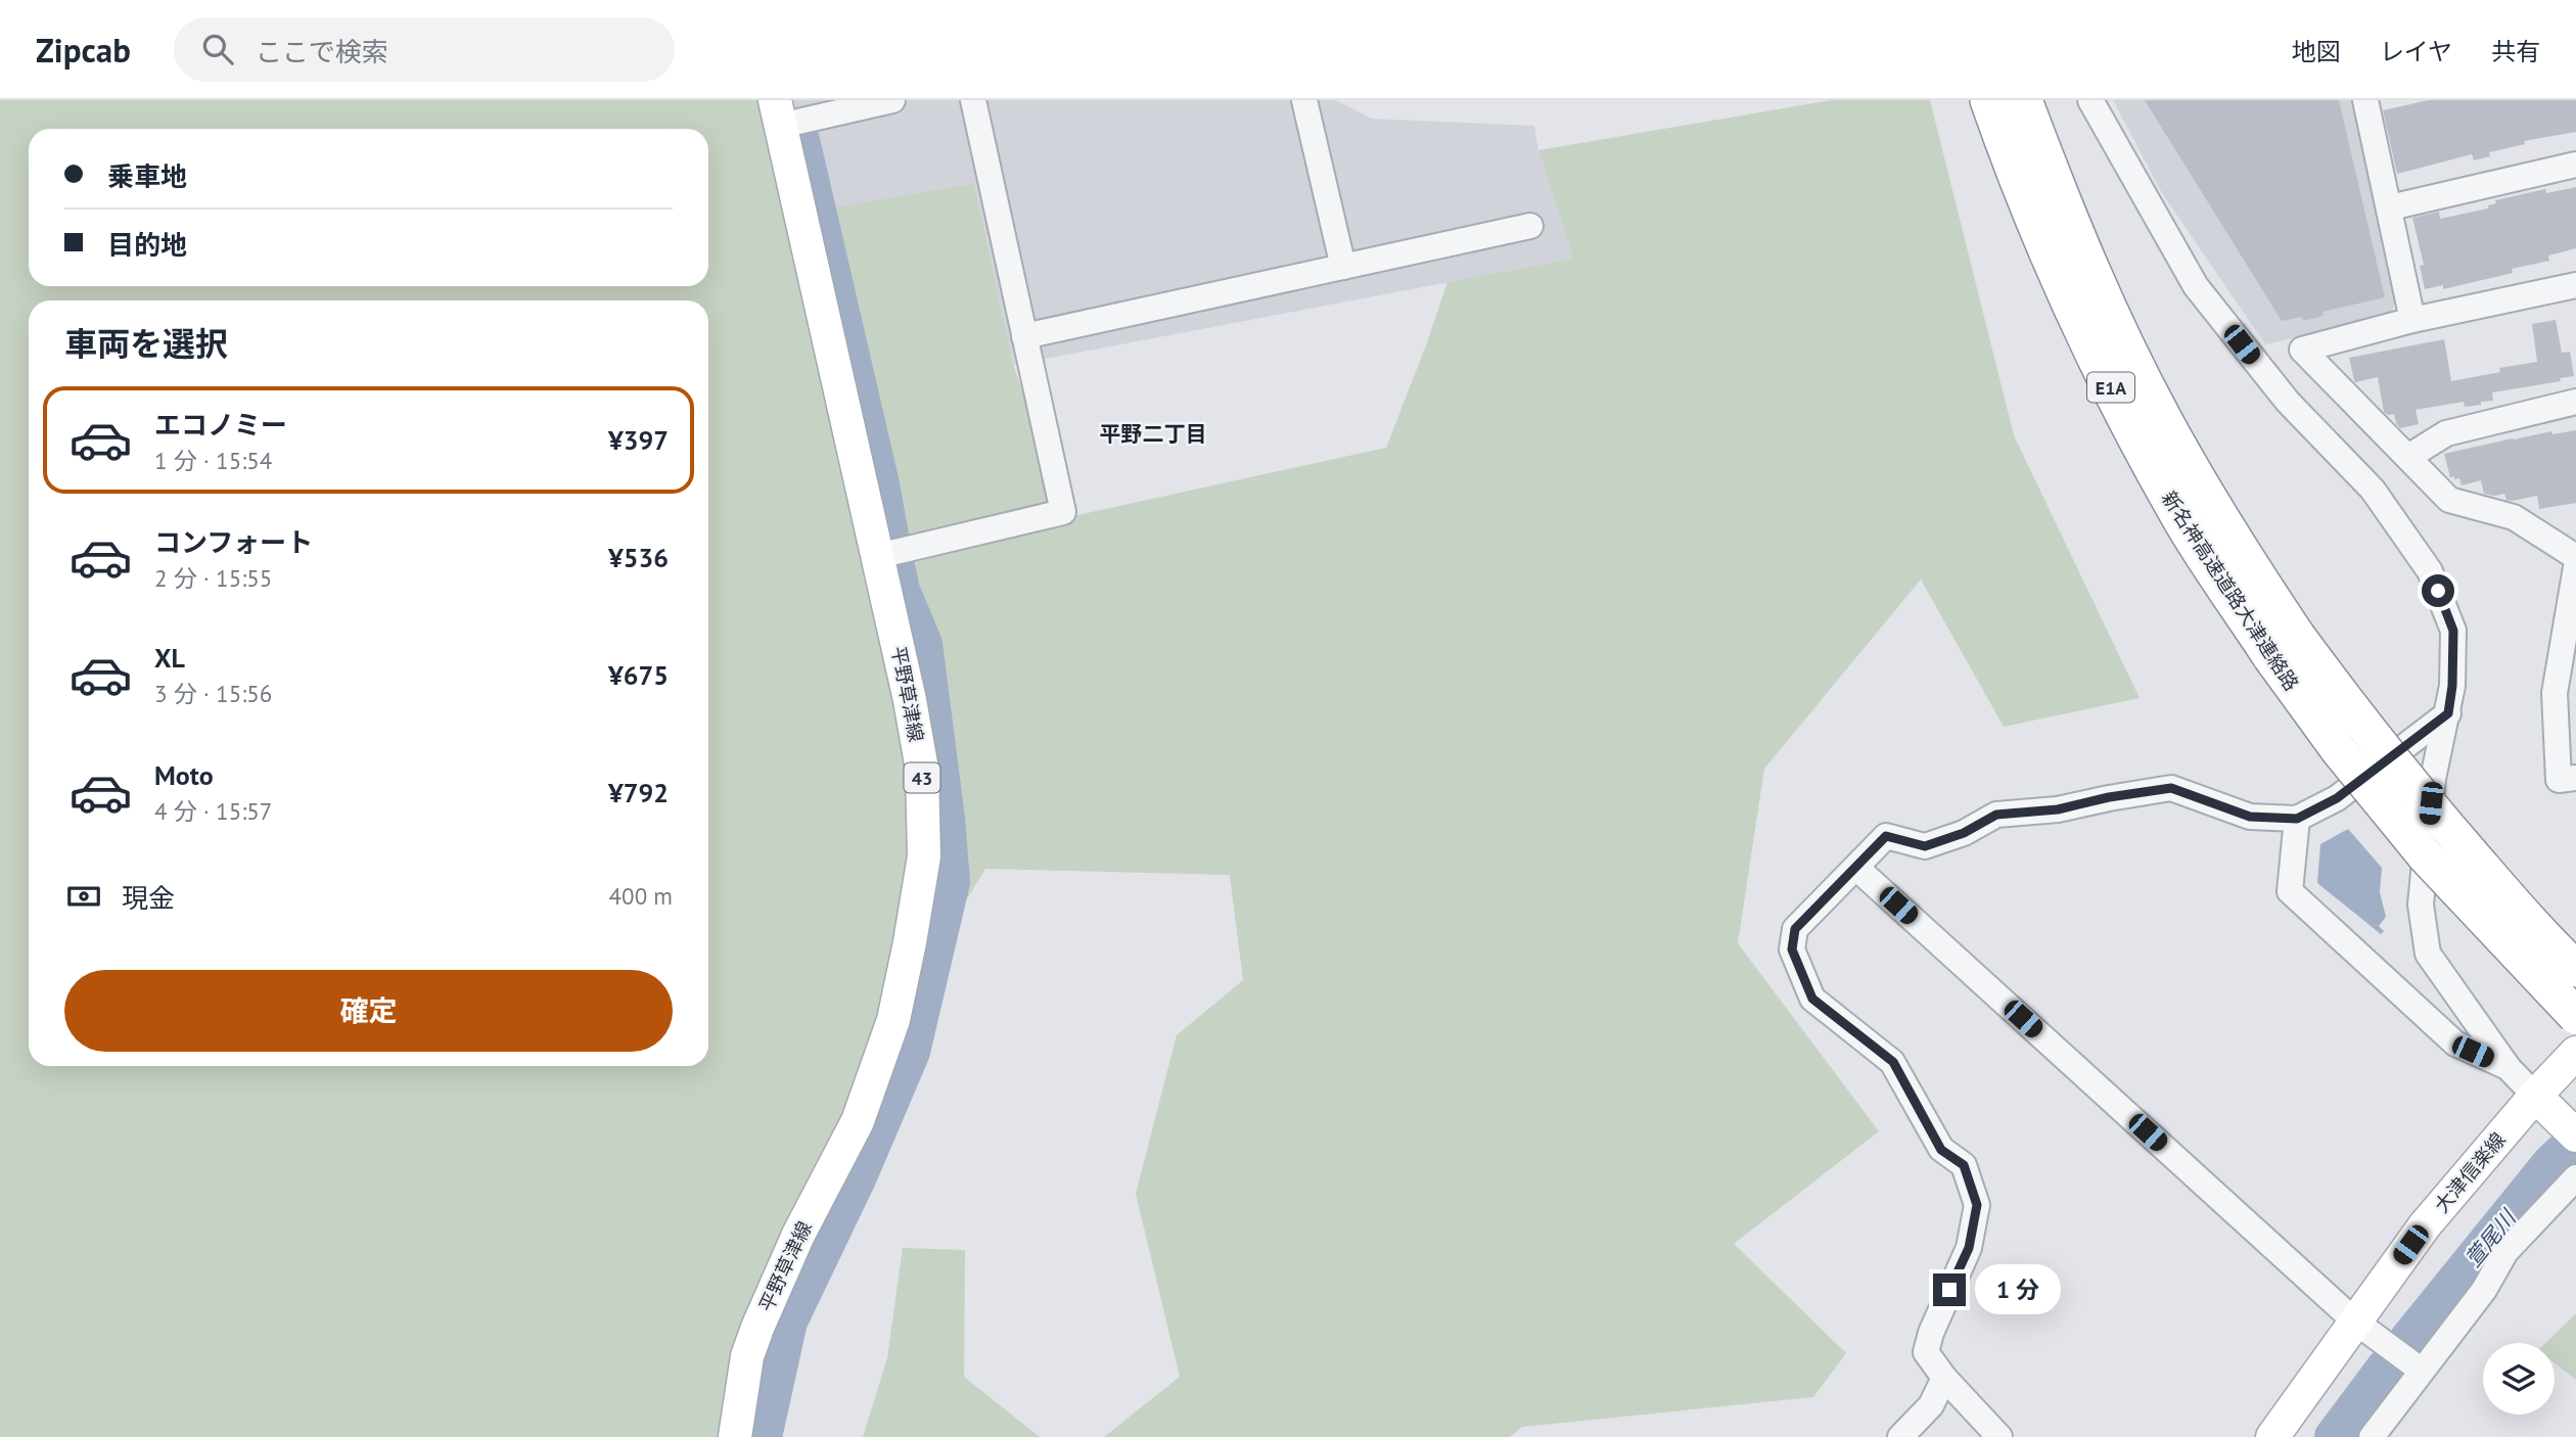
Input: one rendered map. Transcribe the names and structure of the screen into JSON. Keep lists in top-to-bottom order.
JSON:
{
  "streets": {
    "highway": ["E1A", "新名神高速道路大津連絡路"],
    "main road": ["平野草津線", "43", "大津信楽線"]
  },
  "districts": ["平野二丁目"],
  "water": ["萱尾川"],
  "page": {
    "header": "Zipcab",
    "search": "ここで検索",
    "nav": ["地図", "レイヤ", "共有"],
    "banner": ["乗車地", "目的地"],
    "heading": "車両を選択",
    "list": [
      {
        "name": "エコノミー",
        "note": "1 分 · 15:54",
        "value": "¥397"
      },
      {
        "name": "コンフォート",
        "note": "2 分 · 15:55",
        "value": "¥536"
      },
      {
        "name": "XL",
        "note": "3 分 · 15:56",
        "value": "¥675"
      },
      {
        "name": "Moto",
        "note": "4 分 · 15:57",
        "value": "¥792"
      }
    ],
    "pay": ["現金", "400 m"],
    "buttons": "確定",
    "bubble": "1 分"
  }
}
